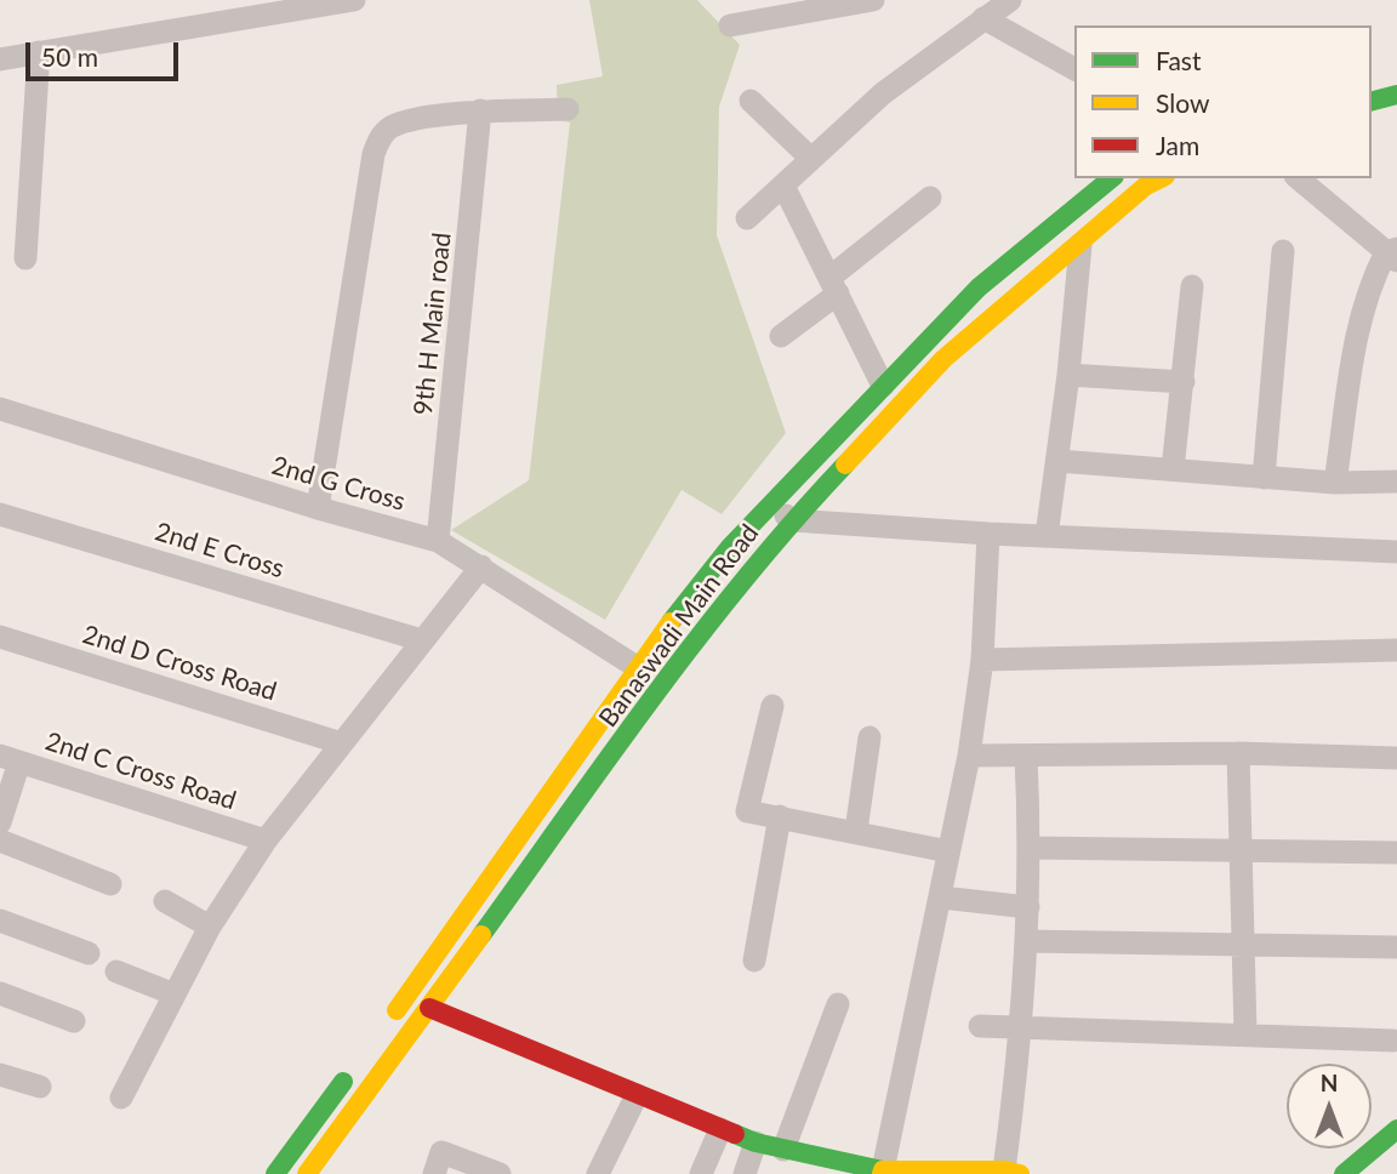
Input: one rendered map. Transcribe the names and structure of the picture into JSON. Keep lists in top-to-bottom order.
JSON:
{
  "streets": {
    "main road": ["Banaswadi Main Road"],
    "street": [
      "9th H Main road",
      "2nd G Cross",
      "2nd E Cross",
      "2nd D Cross Road",
      "2nd C Cross Road"
    ]
  },
  "crossings": [
    ["9th H Main road", "2nd G Cross"],
    ["2nd G Cross", "Banaswadi Main Road"]
  ],
  "legend": ["Fast", "Slow", "Jam"],
  "scale_bar": "50 m",
  "north": "top"
}
